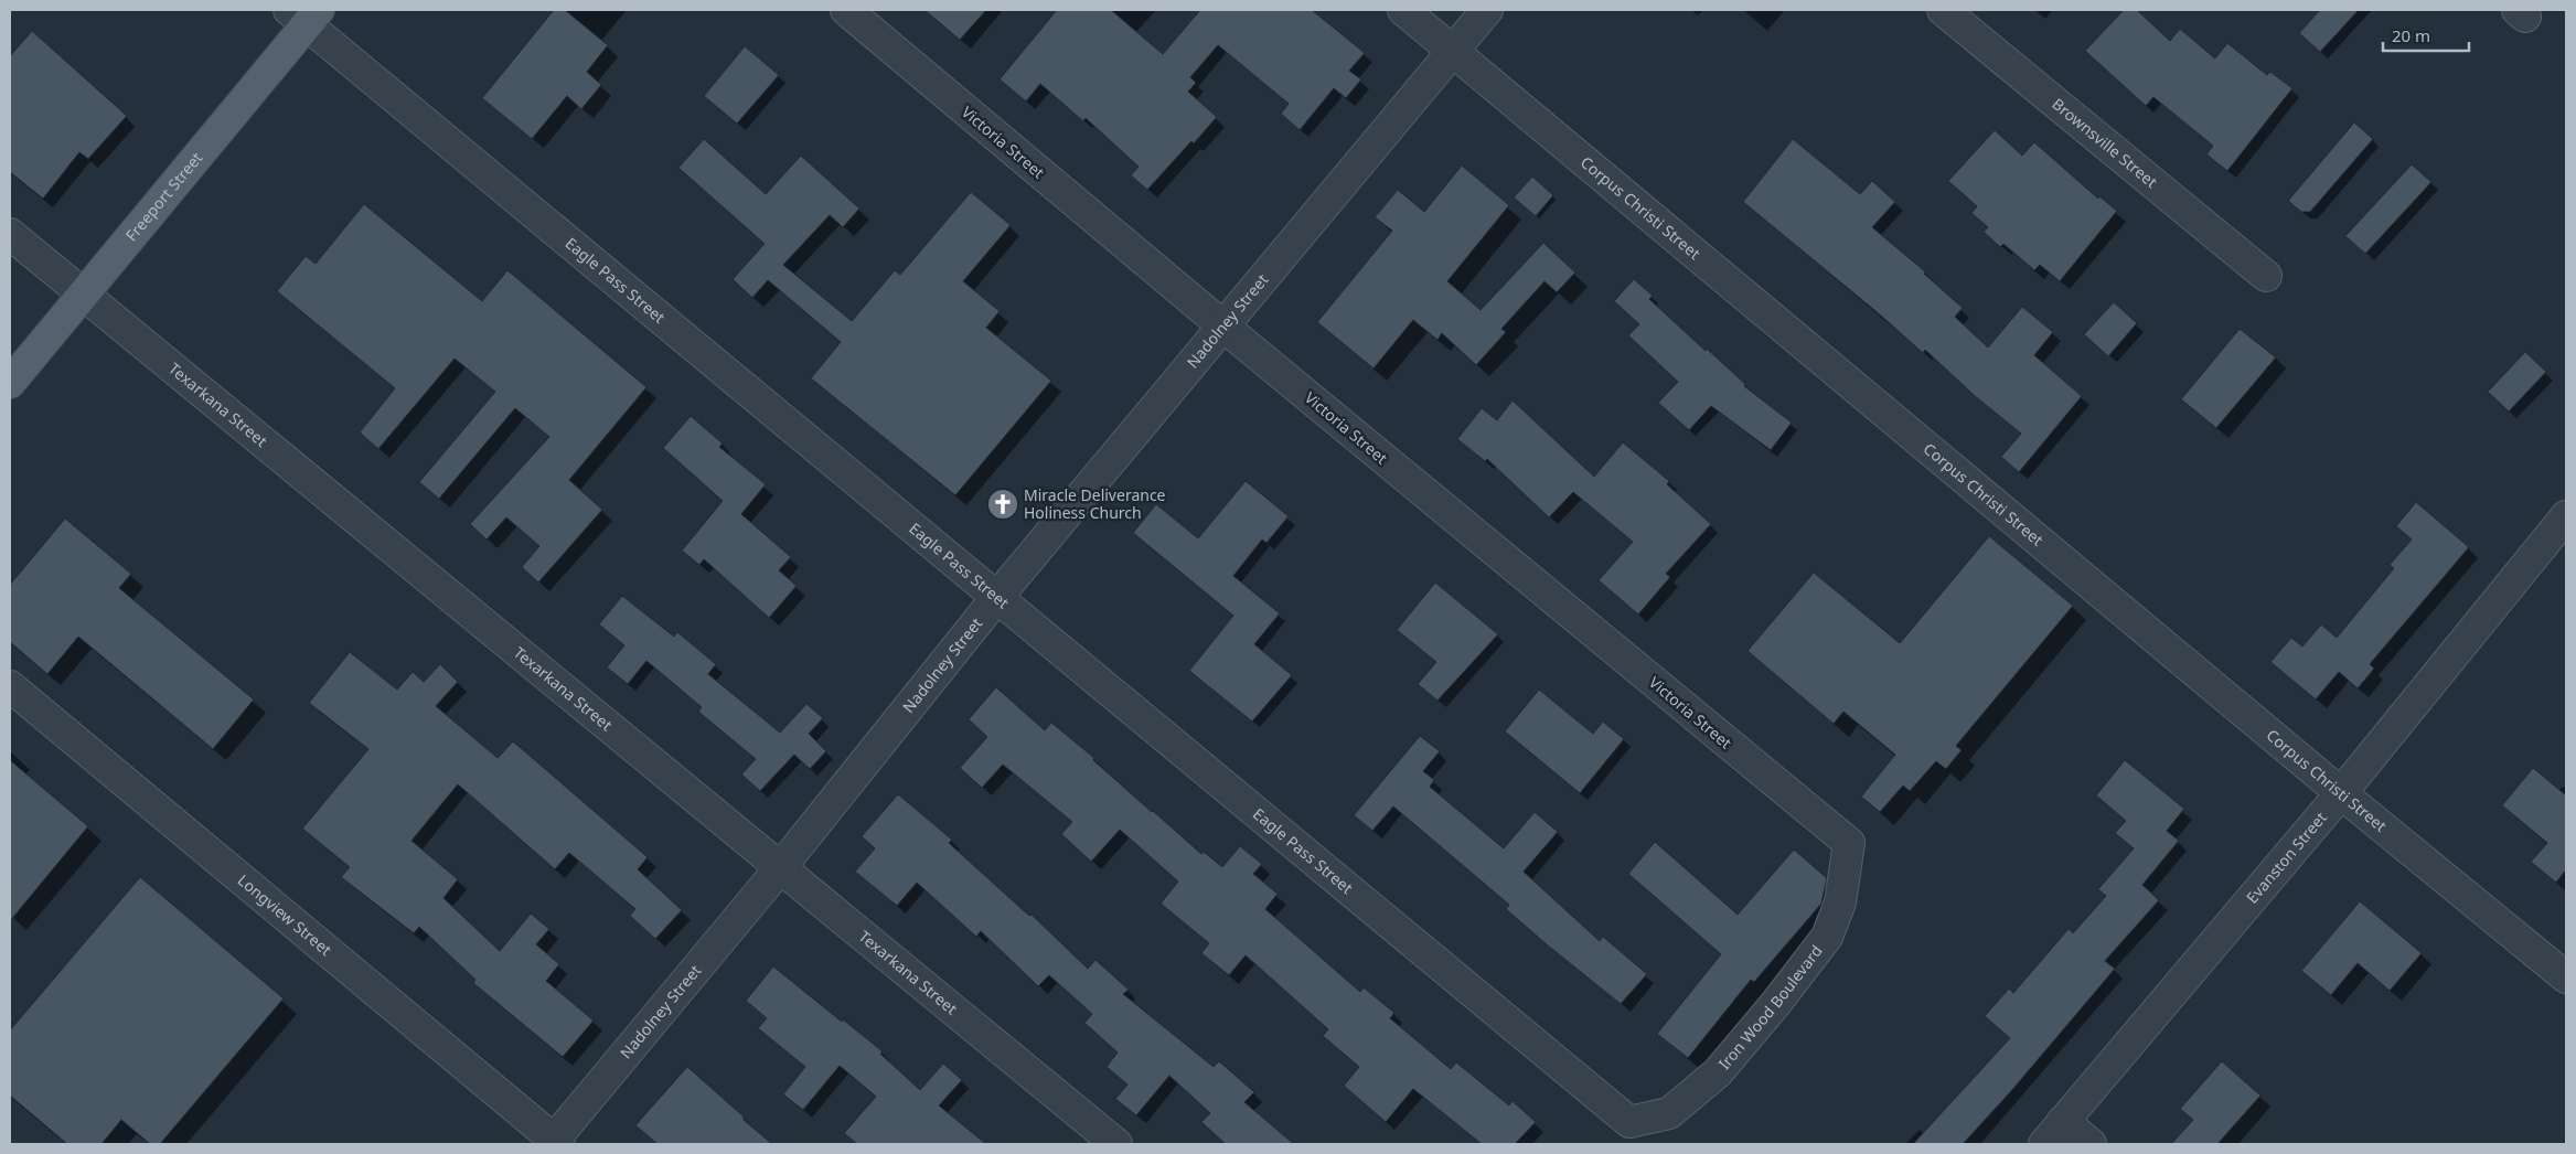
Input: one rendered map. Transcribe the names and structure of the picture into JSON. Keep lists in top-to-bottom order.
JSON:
{
  "streets": {
    "main road": ["Freeport Street"],
    "street": [
      "Victoria Street",
      "Brownsville Street",
      "Corpus Christi Street",
      "Eagle Pass Street",
      "Nadolney Street",
      "Texarkana Street",
      "Evanston Street",
      "Longview Street",
      "Iron Wood Boulevard"
    ]
  },
  "crossings": [
    ["Victoria Street", "Nadolney Street"],
    ["Victoria Street", "Iron Wood Boulevard"],
    ["Freeport Street", "Eagle Pass Street"],
    ["Freeport Street", "Texarkana Street"],
    ["Corpus Christi Street", "Nadolney Street"],
    ["Corpus Christi Street", "Evanston Street"],
    ["Eagle Pass Street", "Nadolney Street"],
    ["Eagle Pass Street", "Iron Wood Boulevard"],
    ["Nadolney Street", "Texarkana Street"],
    ["Nadolney Street", "Longview Street"]
  ],
  "places": {
    "church": ["Miracle Deliverance Holiness Church"]
  },
  "scale_bar": "20 m"
}
